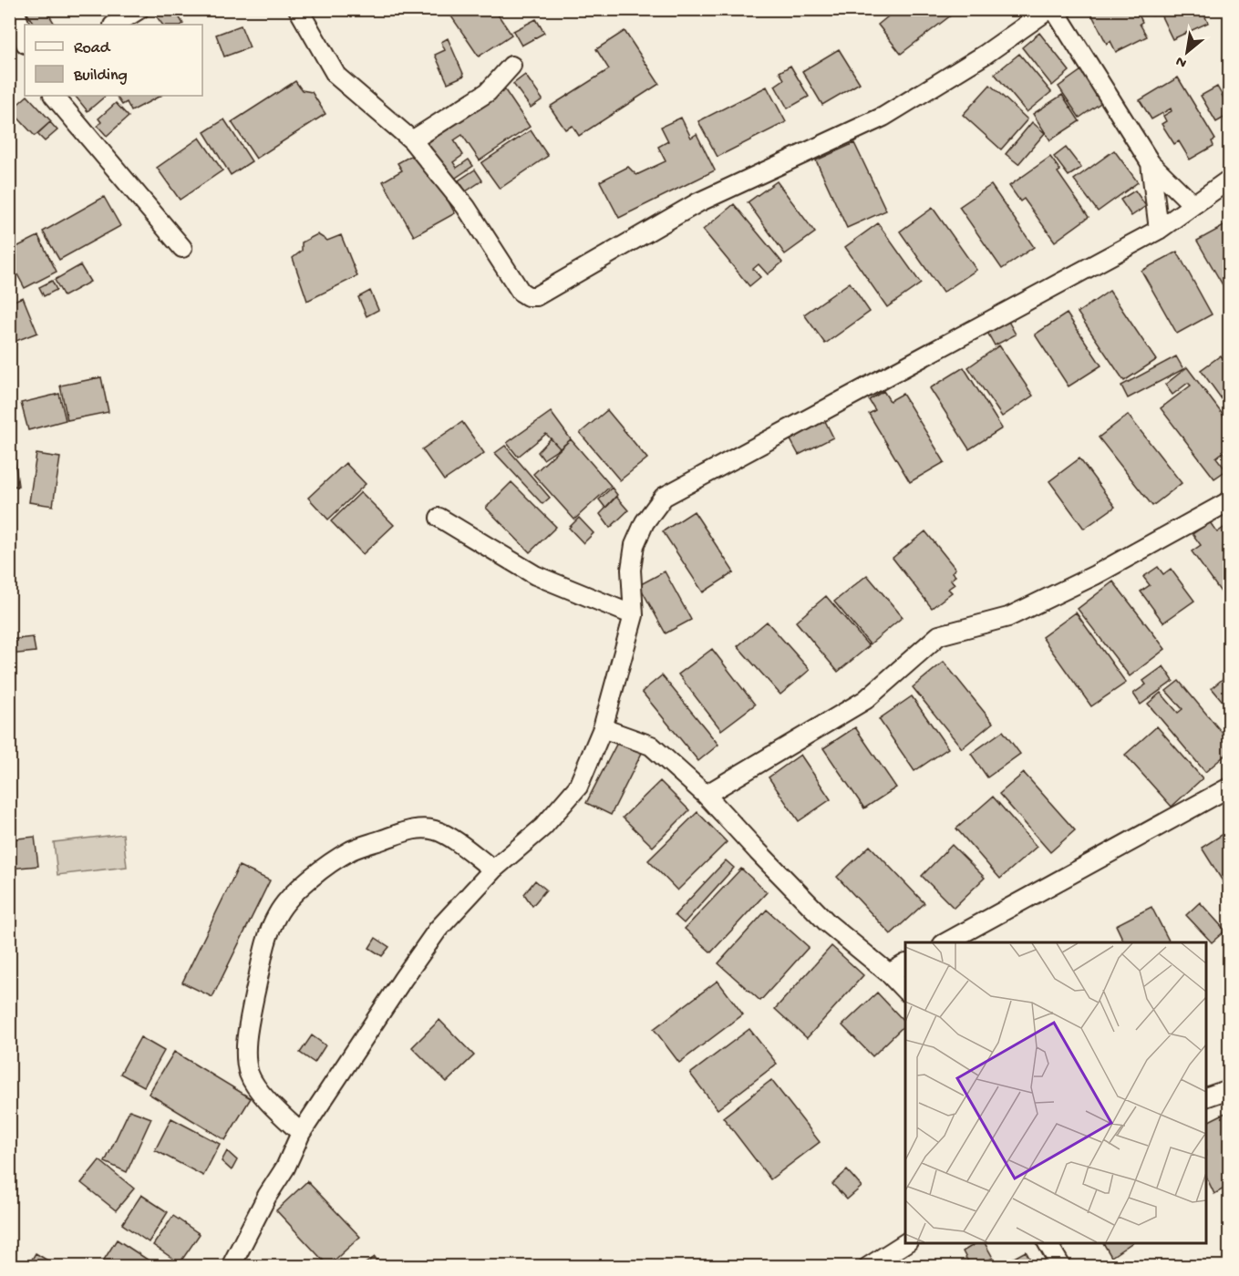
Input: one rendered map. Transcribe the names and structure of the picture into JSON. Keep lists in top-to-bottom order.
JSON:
{
  "legend": ["Road", "Building"],
  "north": "bottom left"
}
